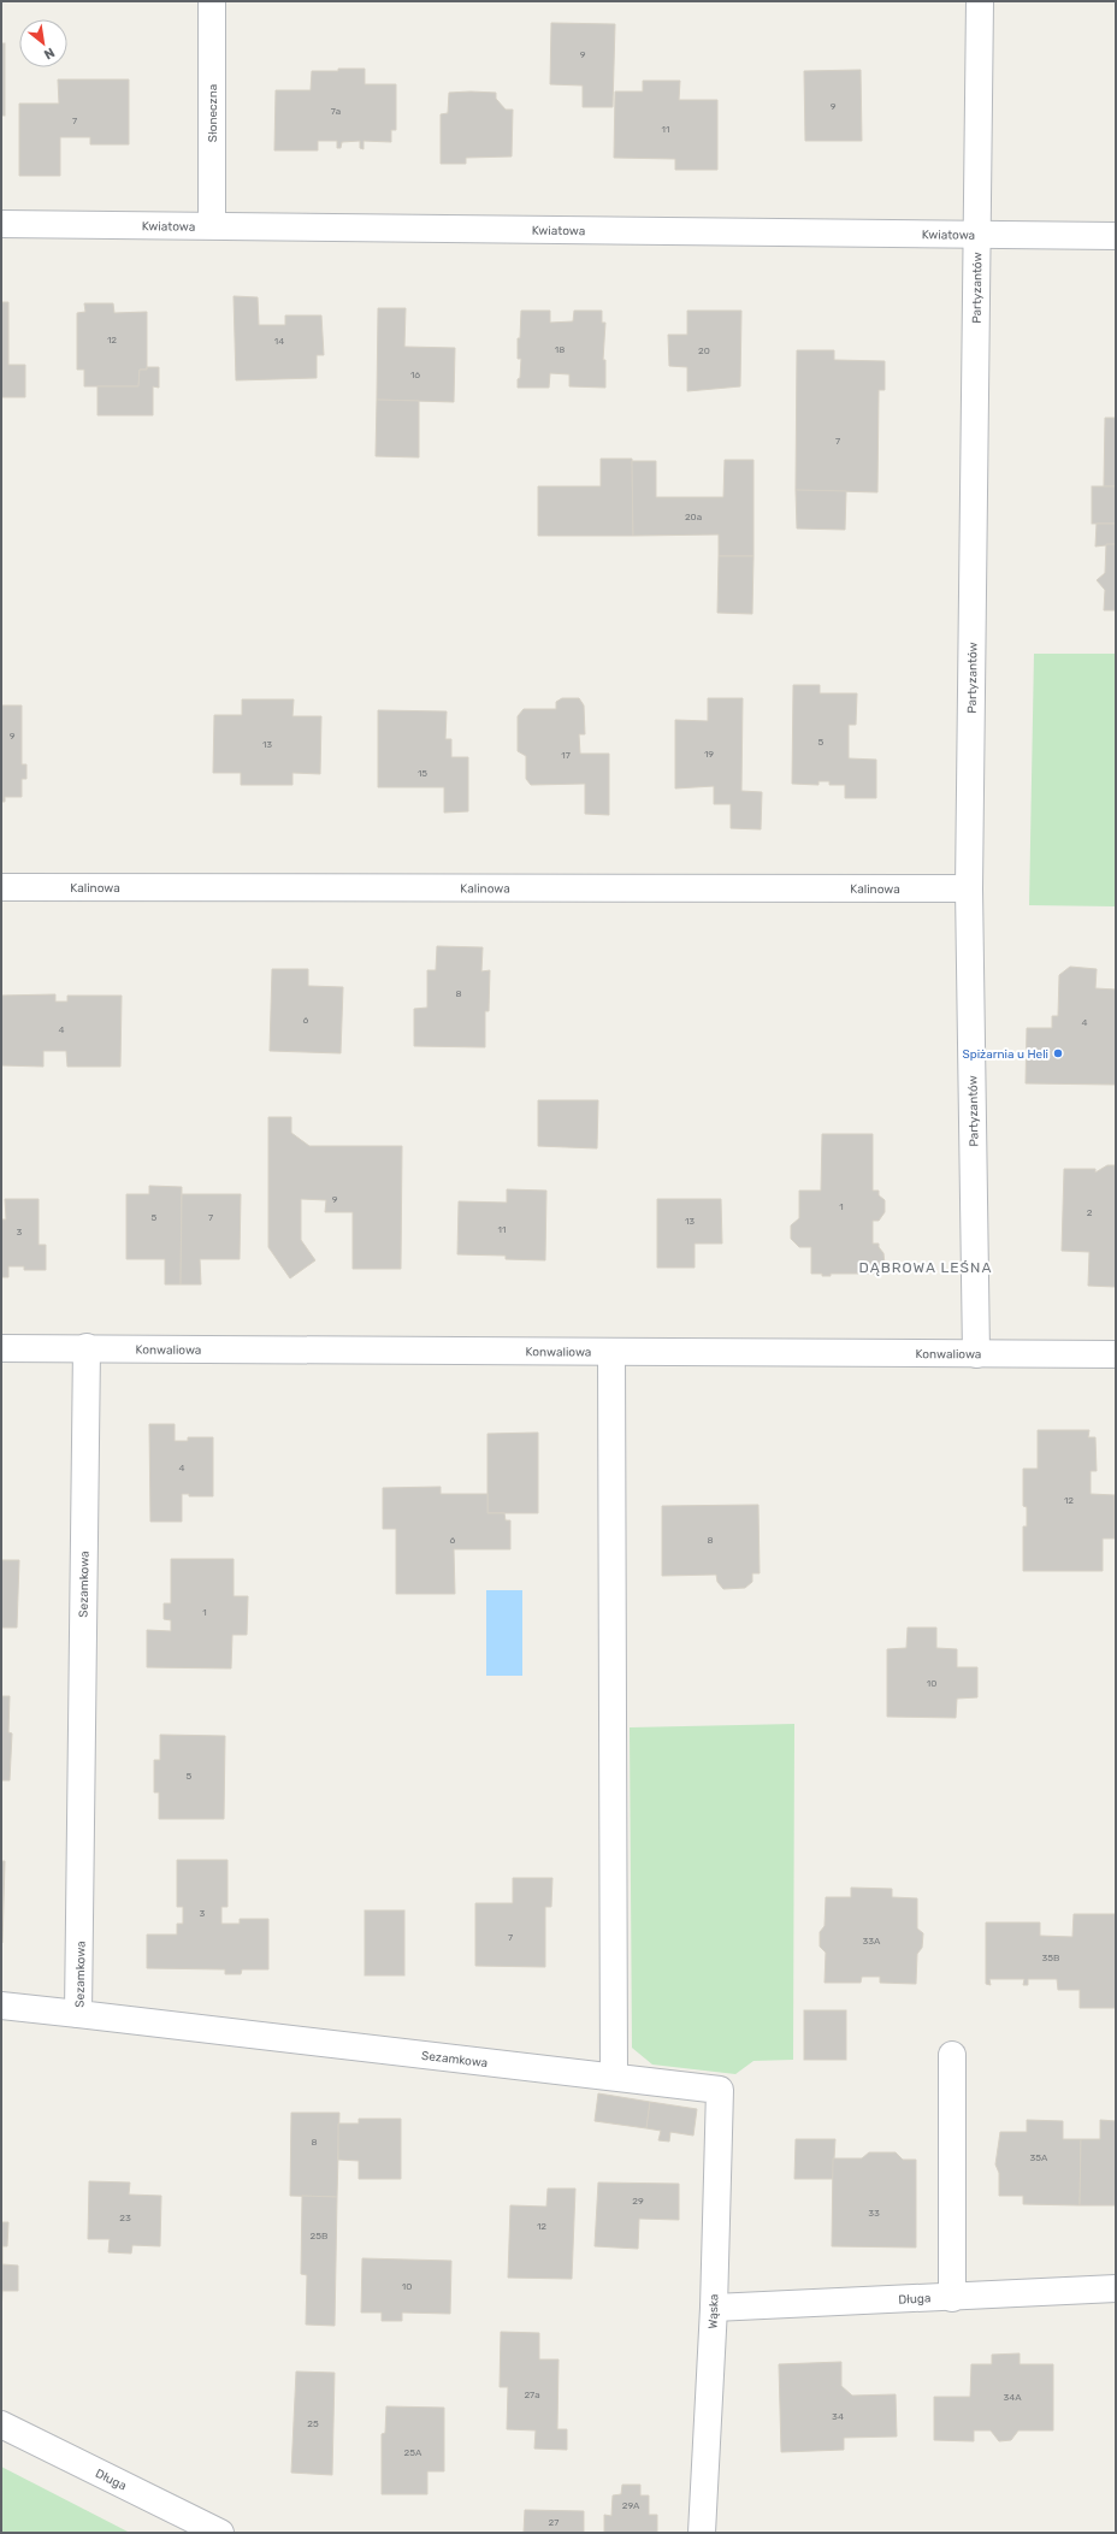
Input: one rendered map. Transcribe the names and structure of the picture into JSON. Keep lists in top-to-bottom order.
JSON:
{
  "streets": {
    "street": [
      "Słoneczna",
      "Kwiatowa",
      "Partyzantów",
      "Kalinowa",
      "Konwaliowa",
      "Sezamkowa",
      "Długa",
      "Wąska"
    ]
  },
  "crossings": [
    ["Słoneczna", "Kwiatowa"],
    ["Kwiatowa", "Partyzantów"],
    ["Partyzantów", "Kalinowa"],
    ["Partyzantów", "Konwaliowa"],
    ["Konwaliowa", "Sezamkowa"],
    ["Sezamkowa", "Wąska"],
    ["Długa", "Wąska"]
  ],
  "districts": ["DĄBROWA LEŚNA"],
  "places": ["Spiżarnia u Heli"],
  "house_numbers": [
    "9",
    "9",
    "7a",
    "7",
    "11",
    "12",
    "14",
    "18",
    "20",
    "16",
    "7",
    "20a",
    "9",
    "5",
    "13",
    "19",
    "17",
    "15",
    "8",
    "6",
    "4",
    "4",
    "9",
    "1",
    "2",
    "5",
    "7",
    "13",
    "11",
    "3",
    "4",
    "12",
    "6",
    "8",
    "1",
    "10",
    "5",
    "3",
    "7",
    "33A",
    "35B",
    "8",
    "35A",
    "29",
    "33",
    "23",
    "12",
    "25B",
    "10",
    "27a",
    "34A",
    "34",
    "25",
    "25A",
    "29A",
    "27"
  ],
  "north": "bottom right"
}
